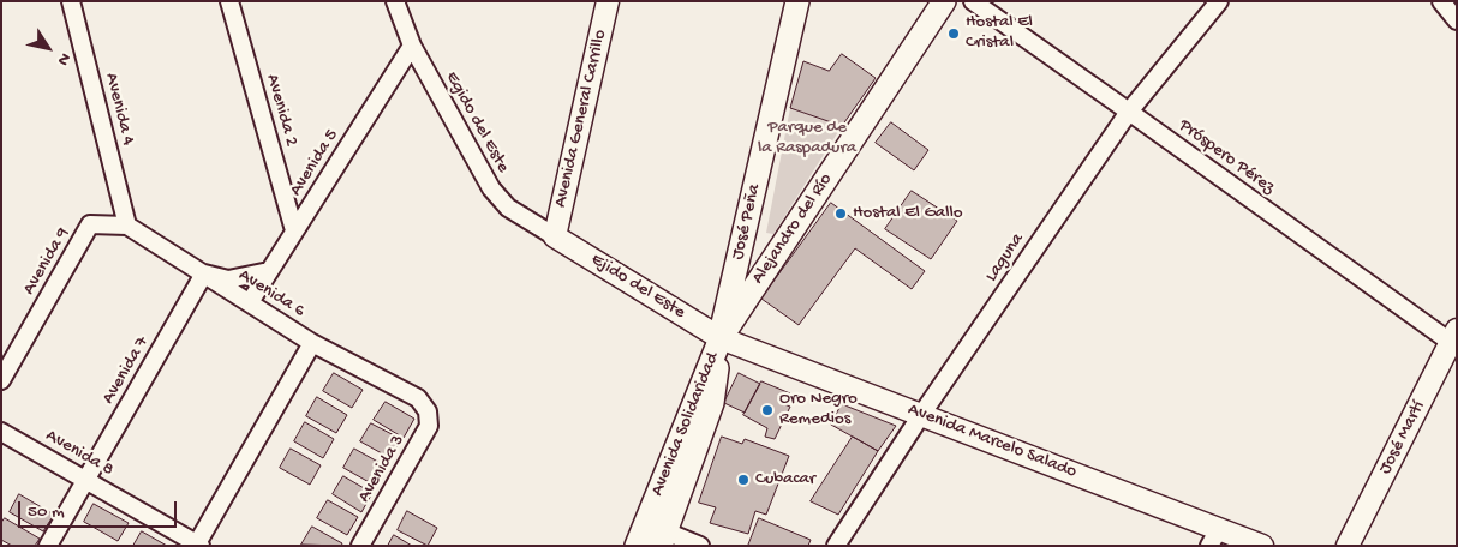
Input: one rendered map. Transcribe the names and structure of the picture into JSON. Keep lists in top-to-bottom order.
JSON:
{
  "streets": {
    "main road": ["José Peña", "Alejandro del Río", "Avenida Solidaridad"],
    "street": [
      "Avenida 4",
      "Avenida 2",
      "Avenida General Carrillo",
      "Egido del Este",
      "Próspero Pérez",
      "Avenida 5",
      "Laguna",
      "Avenida 9",
      "Ejido del Este",
      "Avenida 6",
      "Avenida 7",
      "José Martí",
      "Avenida Marcelo Salado",
      "Avenida 8",
      "Avenida 3"
    ]
  },
  "crossings": [
    ["Avenida 4", "Avenida 9"],
    ["Avenida 4", "Avenida 6"],
    ["Avenida 2", "Avenida 5"],
    ["Avenida General Carrillo", "Egido del Este"],
    ["Avenida General Carrillo", "Ejido del Este"],
    ["Egido del Este", "Avenida 5"],
    ["Egido del Este", "Ejido del Este"],
    ["Próspero Pérez", "Laguna"],
    ["Próspero Pérez", "José Martí"],
    ["Avenida 5", "Avenida 6"],
    ["José Peña", "Alejandro del Río"],
    ["José Peña", "Ejido del Este"],
    ["José Peña", "Avenida Solidaridad"],
    ["José Peña", "Avenida Marcelo Salado"],
    ["Alejandro del Río", "Ejido del Este"],
    ["Alejandro del Río", "Avenida Solidaridad"],
    ["Alejandro del Río", "Avenida Marcelo Salado"],
    ["Laguna", "Avenida Marcelo Salado"],
    ["Avenida 9", "Avenida 6"],
    ["Ejido del Este", "Avenida Solidaridad"],
    ["Ejido del Este", "Avenida Marcelo Salado"],
    ["Avenida 6", "Avenida 7"],
    ["Avenida 6", "Avenida 3"],
    ["Avenida 7", "Avenida 8"],
    ["Avenida Solidaridad", "Avenida Marcelo Salado"]
  ],
  "parks": ["Parque de la Raspadura"],
  "places": [
    "Hostal El Cristal",
    "Hostal El Gallo",
    "Oro Negro Remedios",
    "Cubacar"
  ],
  "scale_bar": "50 m",
  "north": "bottom right"
}
